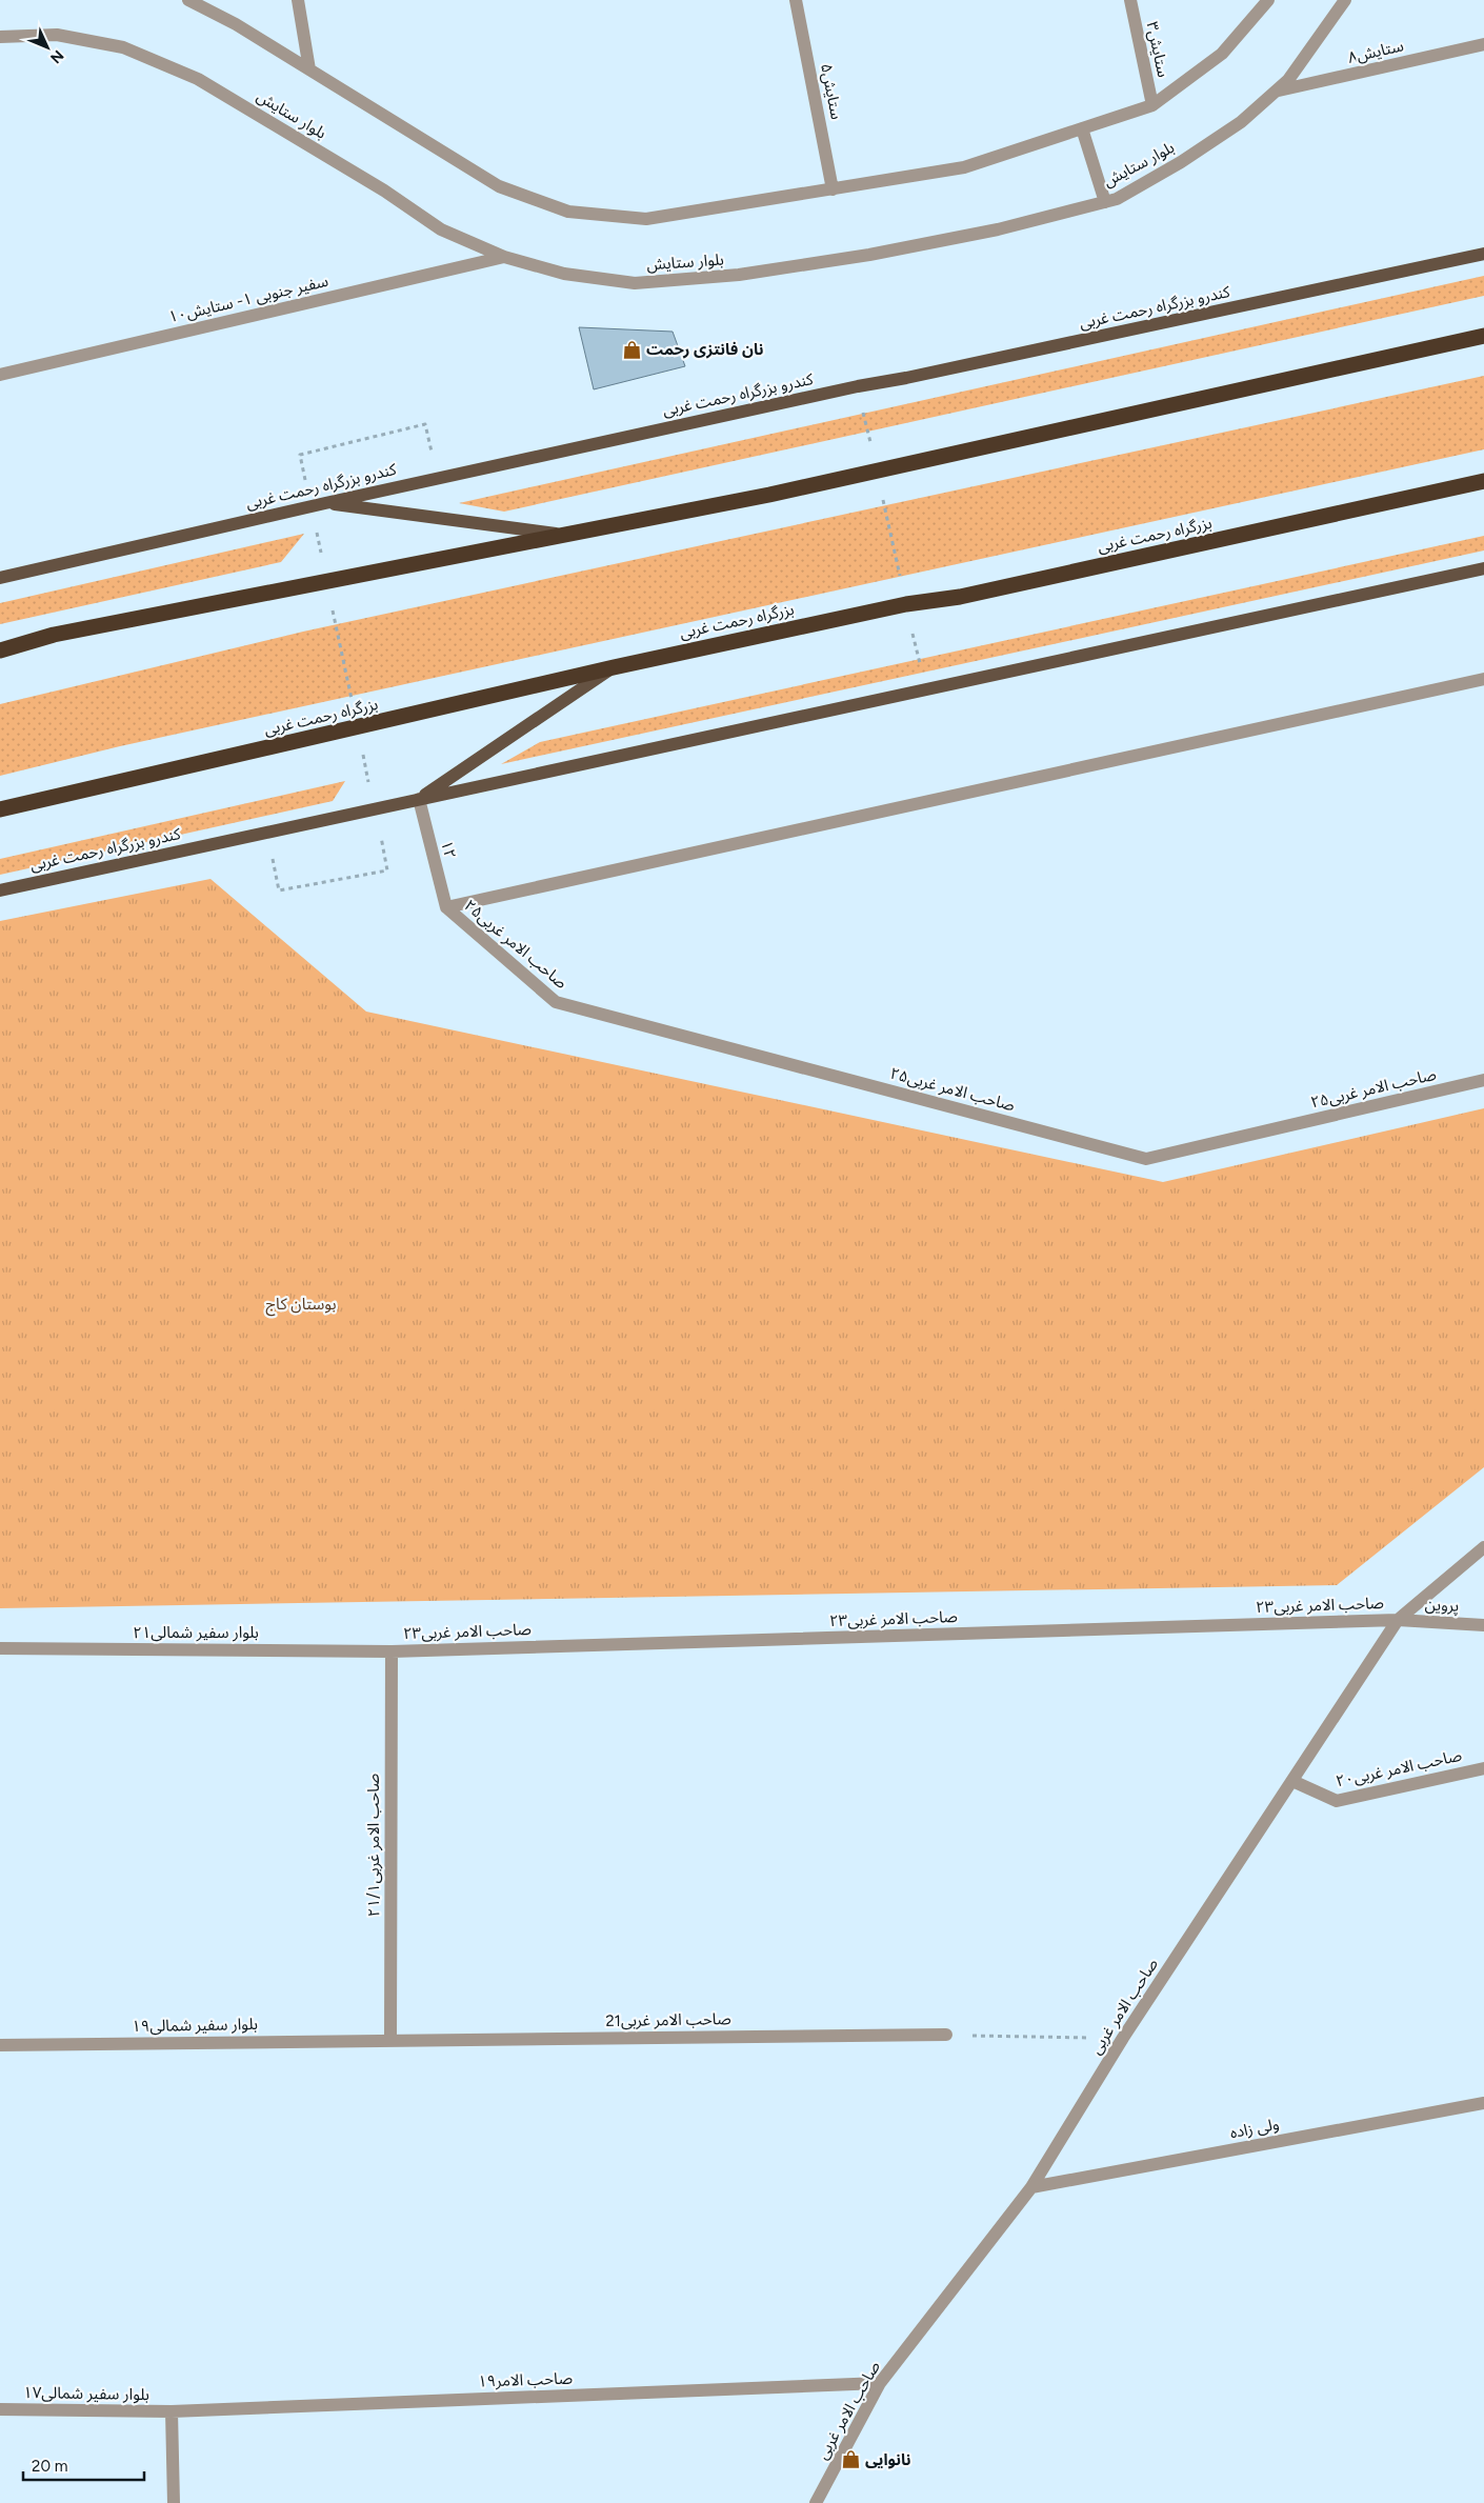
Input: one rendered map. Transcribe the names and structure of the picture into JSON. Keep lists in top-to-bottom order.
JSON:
{
  "streets": {
    "highway": ["بزرگراه رحمت غربی"],
    "main road": ["کندرو بزرگراه رحمت غربی"],
    "street": [
      "ستایش۳",
      "ستایش۸",
      "ستایش۵",
      "بلوار ستایش",
      "سفیر جنوبی ۱- ستایش۱۰",
      "۱۲",
      "صاحب الامر غربی۲۵",
      "صاحب الامر غربی۲۳",
      "پروین",
      "بلوار سفیر شمالی۲۱",
      "صاحب الامر غربی۲۰",
      "صاحب الامر غربی۲۱/۱",
      "صاحب الامر غربی",
      "21صاحب الامر غربی",
      "بلوار سفیر شمالی۱۹",
      "ولی زاده",
      "صاحب الامر۱۹",
      "بلوار سفیر شمالی۱۷"
    ]
  },
  "crossings": [
    ["ستایش۸", "بلوار ستایش"],
    ["بلوار ستایش", "سفیر جنوبی ۱- ستایش۱۰"],
    ["کندرو بزرگراه رحمت غربی", "۱۲"],
    ["۱۲", "صاحب الامر غربی۲۵"],
    ["صاحب الامر غربی۲۳", "پروین"],
    ["صاحب الامر غربی۲۳", "بلوار سفیر شمالی۲۱"],
    ["صاحب الامر غربی۲۳", "صاحب الامر غربی۲۱/۱"],
    ["صاحب الامر غربی۲۳", "صاحب الامر غربی"],
    ["پروین", "صاحب الامر غربی"],
    ["بلوار سفیر شمالی۲۱", "صاحب الامر غربی۲۱/۱"],
    ["صاحب الامر غربی۲۰", "صاحب الامر غربی"],
    ["صاحب الامر غربی۲۱/۱", "21صاحب الامر غربی"],
    ["صاحب الامر غربی۲۱/۱", "بلوار سفیر شمالی۱۹"],
    ["صاحب الامر غربی", "ولی زاده"],
    ["صاحب الامر غربی", "صاحب الامر۱۹"],
    ["21صاحب الامر غربی", "بلوار سفیر شمالی۱۹"],
    ["صاحب الامر۱۹", "بلوار سفیر شمالی۱۷"]
  ],
  "parks": ["بوستان کاج"],
  "places": {
    "shop": ["نان فانتزی رحمت", "نانوایی"]
  },
  "scale_bar": "20 m",
  "north": "bottom right"
}
